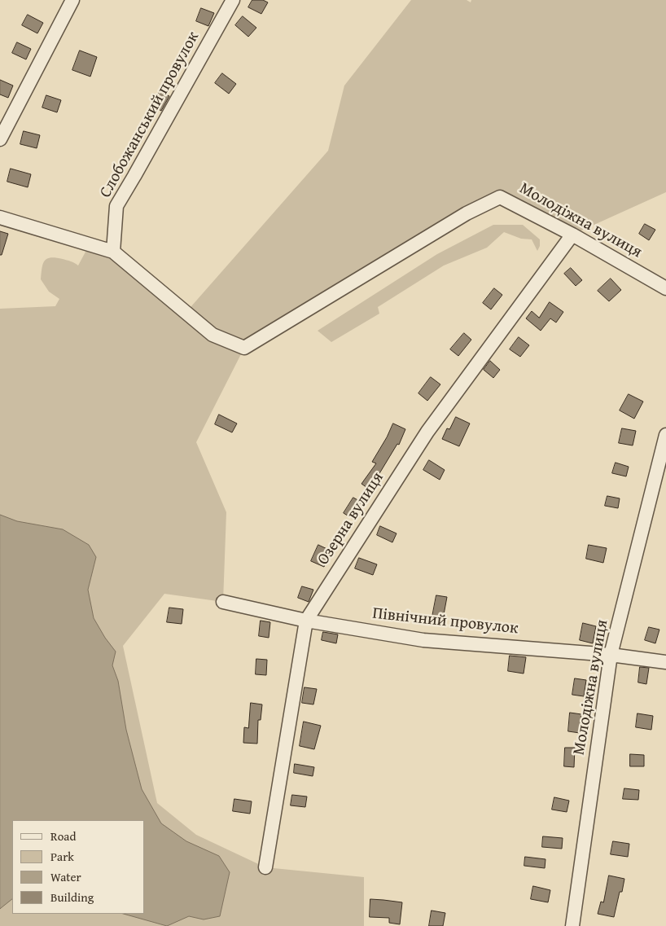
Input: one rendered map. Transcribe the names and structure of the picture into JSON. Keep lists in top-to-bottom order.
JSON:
{
  "streets": {
    "street": [
      "Слобожанський провулок",
      "Молодіжна вулиця",
      "Озерна вулиця",
      "Північний провулок"
    ]
  },
  "crossings": [
    ["Слобожанський провулок", "Молодіжна вулиця"],
    ["Молодіжна вулиця", "Озерна вулиця"],
    ["Молодіжна вулиця", "Північний провулок"],
    ["Озерна вулиця", "Північний провулок"]
  ],
  "legend": [
    "Road",
    "Park",
    "Water",
    "Building"
  ]
}
